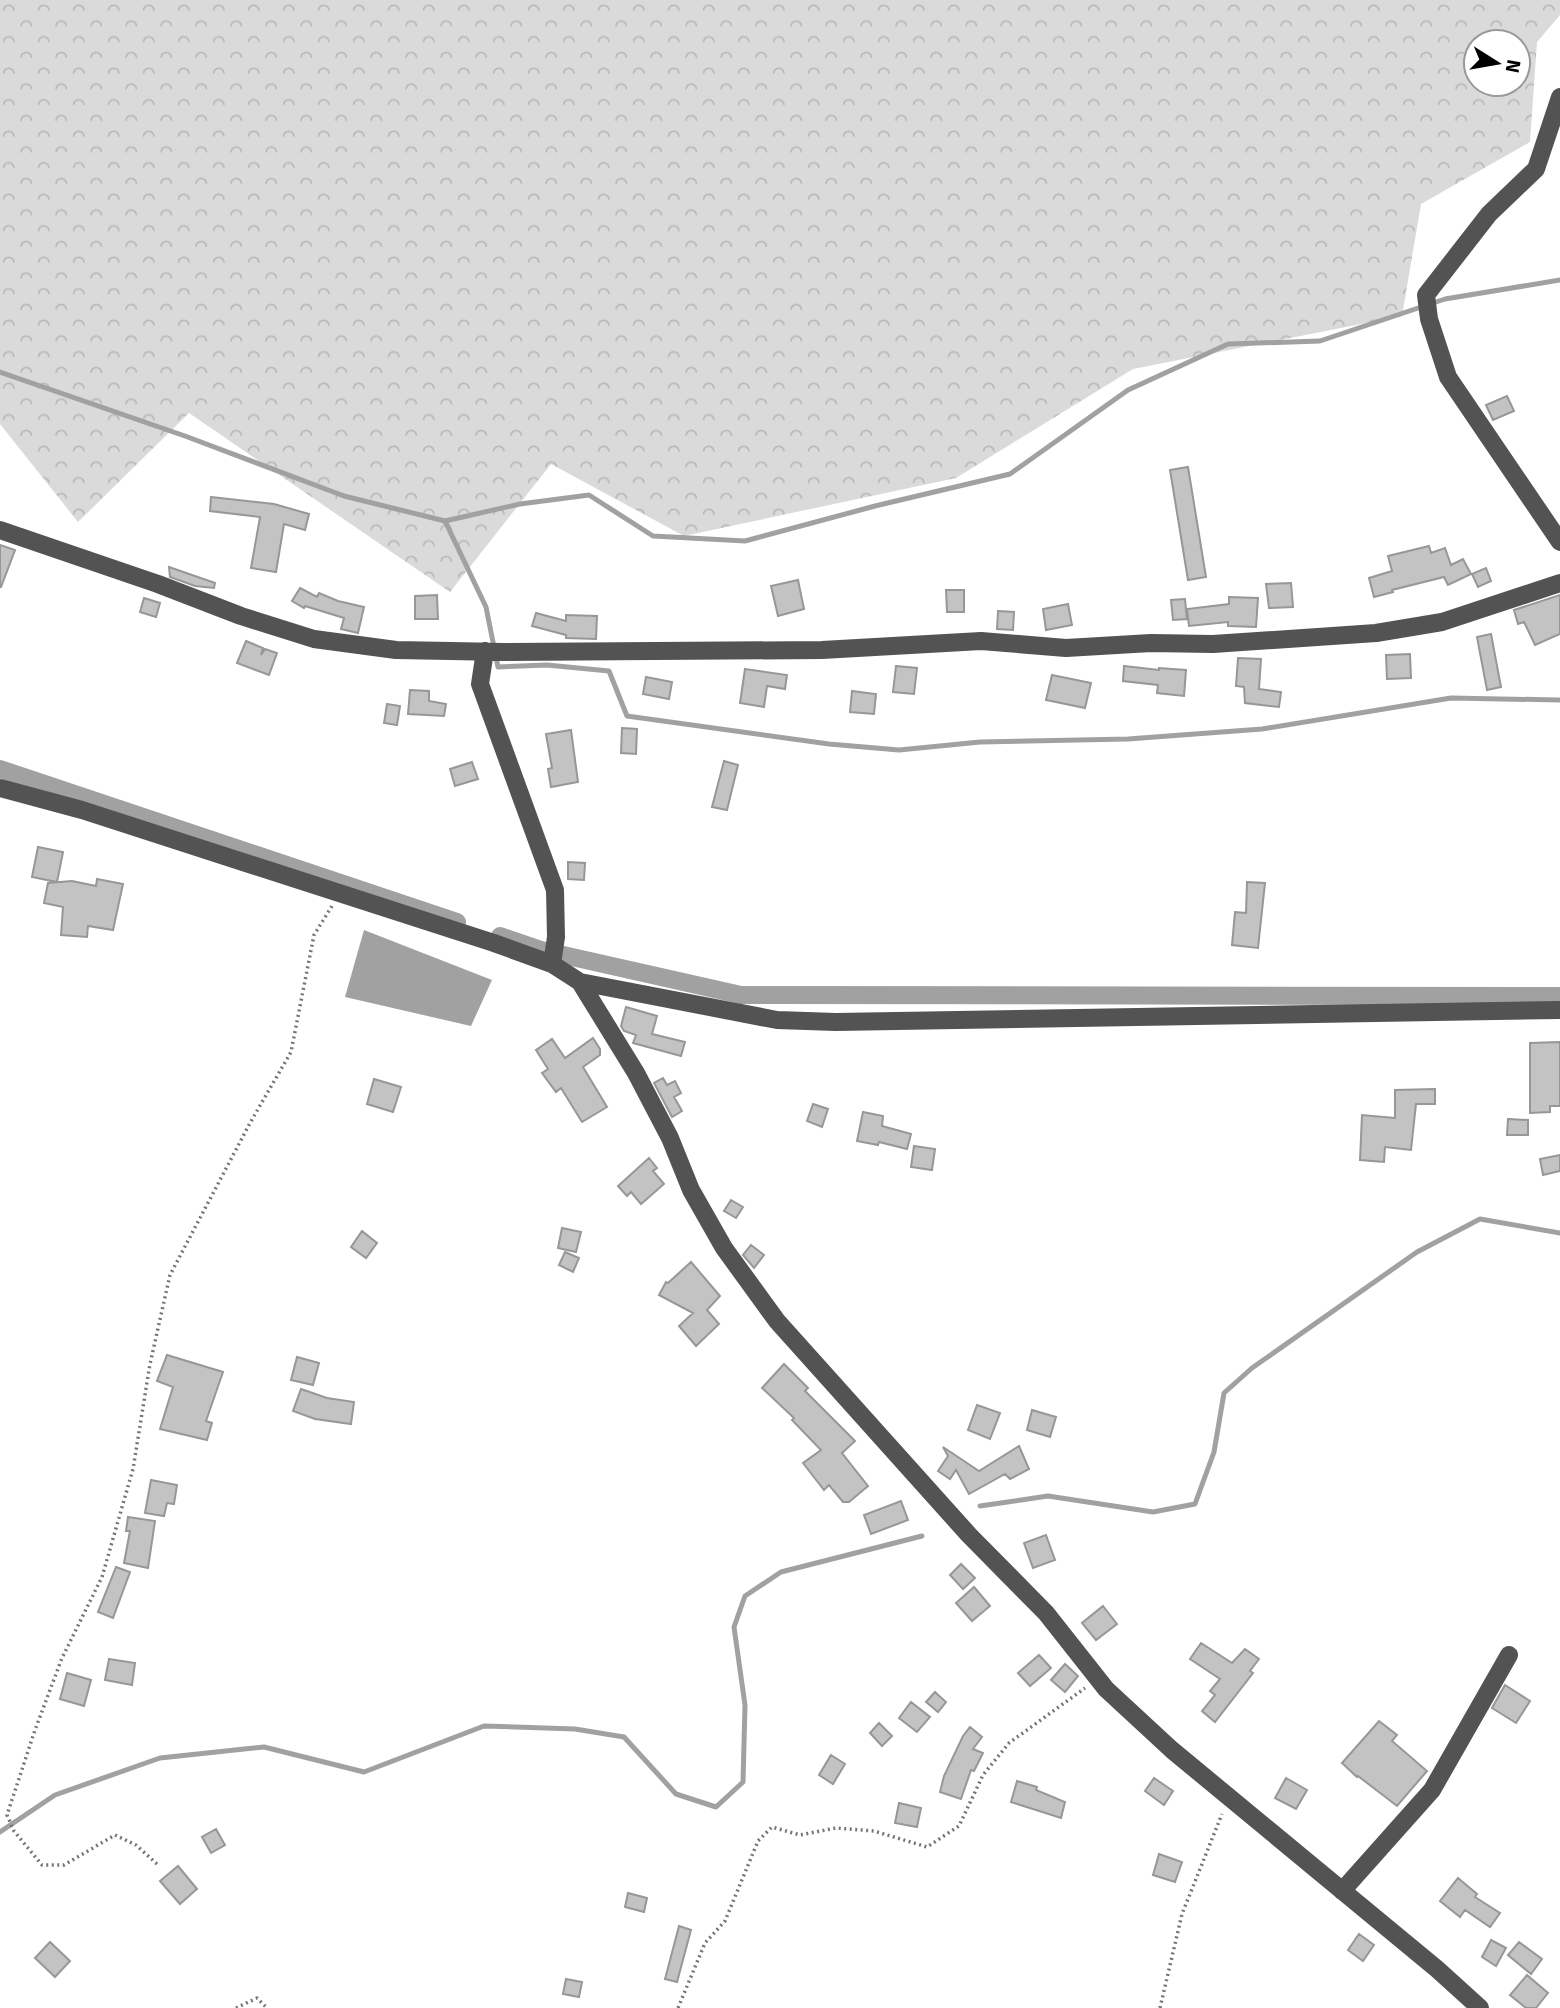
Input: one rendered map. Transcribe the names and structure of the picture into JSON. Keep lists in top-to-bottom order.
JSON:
{
  "north": "right"
}
